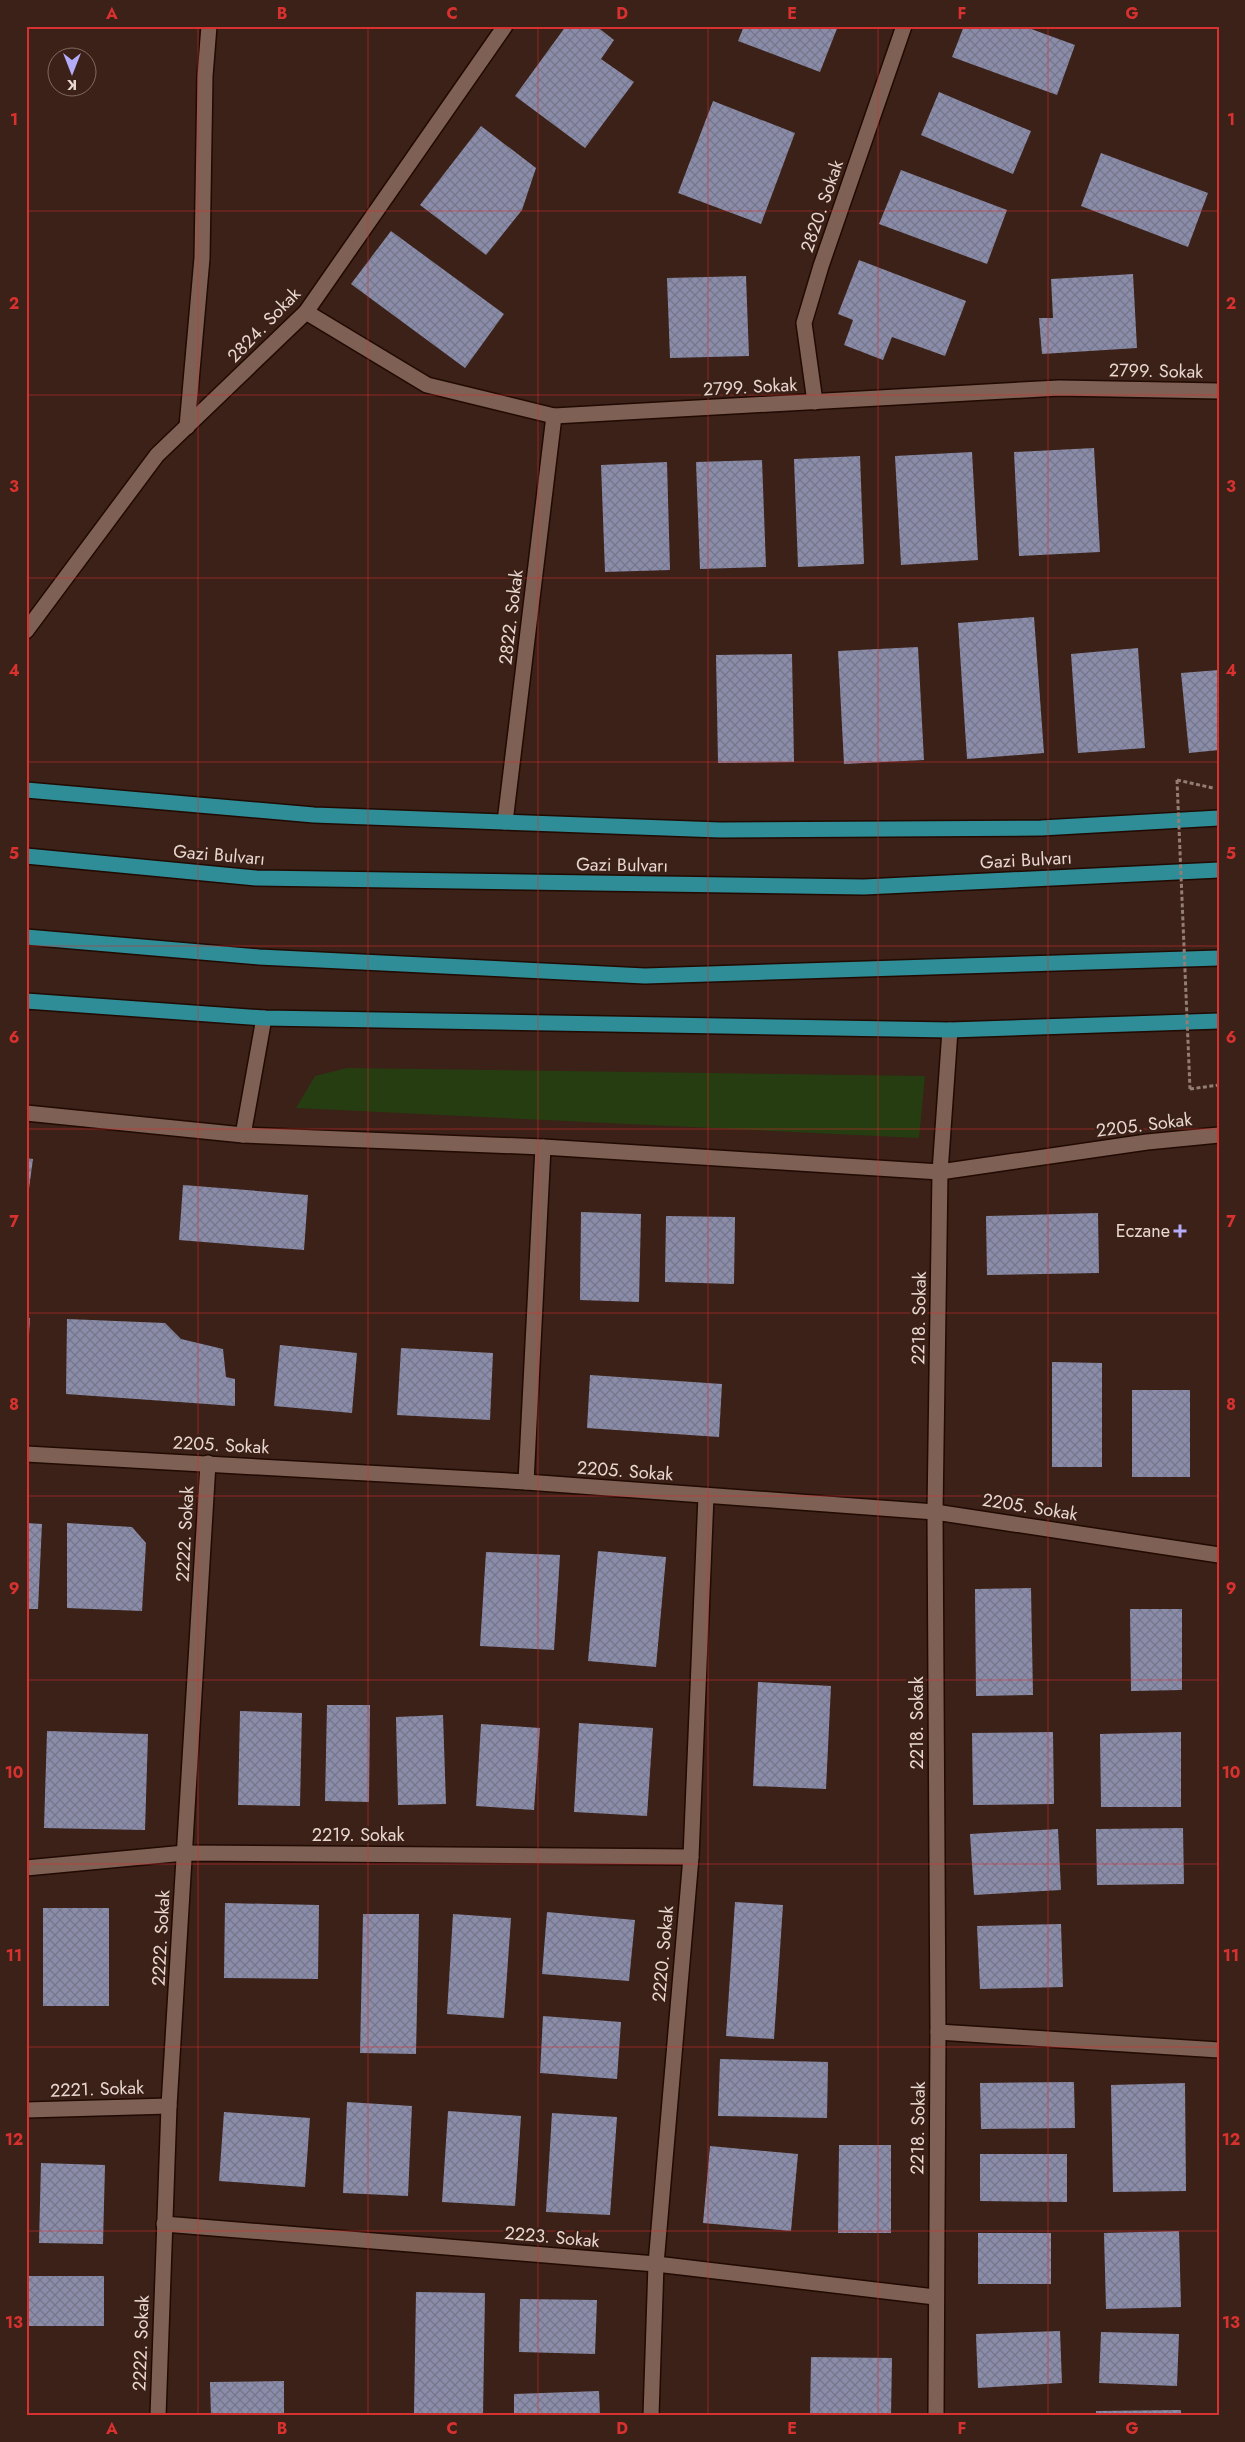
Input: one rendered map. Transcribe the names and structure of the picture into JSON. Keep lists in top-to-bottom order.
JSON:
{
  "streets": {
    "highway": ["Gazi Bulvarı"],
    "street": [
      "2820. Sokak",
      "2824. Sokak",
      "2799. Sokak",
      "2822. Sokak",
      "2205. Sokak",
      "2218. Sokak",
      "2222. Sokak",
      "2219. Sokak",
      "2220. Sokak",
      "2221. Sokak",
      "2223. Sokak"
    ]
  },
  "crossings": [
    ["2820. Sokak", "2799. Sokak"],
    ["2824. Sokak", "2799. Sokak"],
    ["2799. Sokak", "2822. Sokak"],
    ["2205. Sokak", "2218. Sokak"],
    ["2205. Sokak", "2222. Sokak"],
    ["2205. Sokak", "2220. Sokak"],
    ["2218. Sokak", "2223. Sokak"],
    ["2222. Sokak", "2219. Sokak"],
    ["2222. Sokak", "2221. Sokak"],
    ["2222. Sokak", "2223. Sokak"],
    ["2219. Sokak", "2220. Sokak"],
    ["2220. Sokak", "2223. Sokak"]
  ],
  "places": {
    "health": ["Eczane"]
  },
  "north": "bottom",
  "grid": {
    "columns": [
      "A",
      "B",
      "C",
      "D",
      "E",
      "F",
      "G"
    ],
    "rows": [
      "1",
      "2",
      "3",
      "4",
      "5",
      "6",
      "7",
      "8",
      "9",
      "10",
      "11",
      "12",
      "13"
    ]
  }
}
